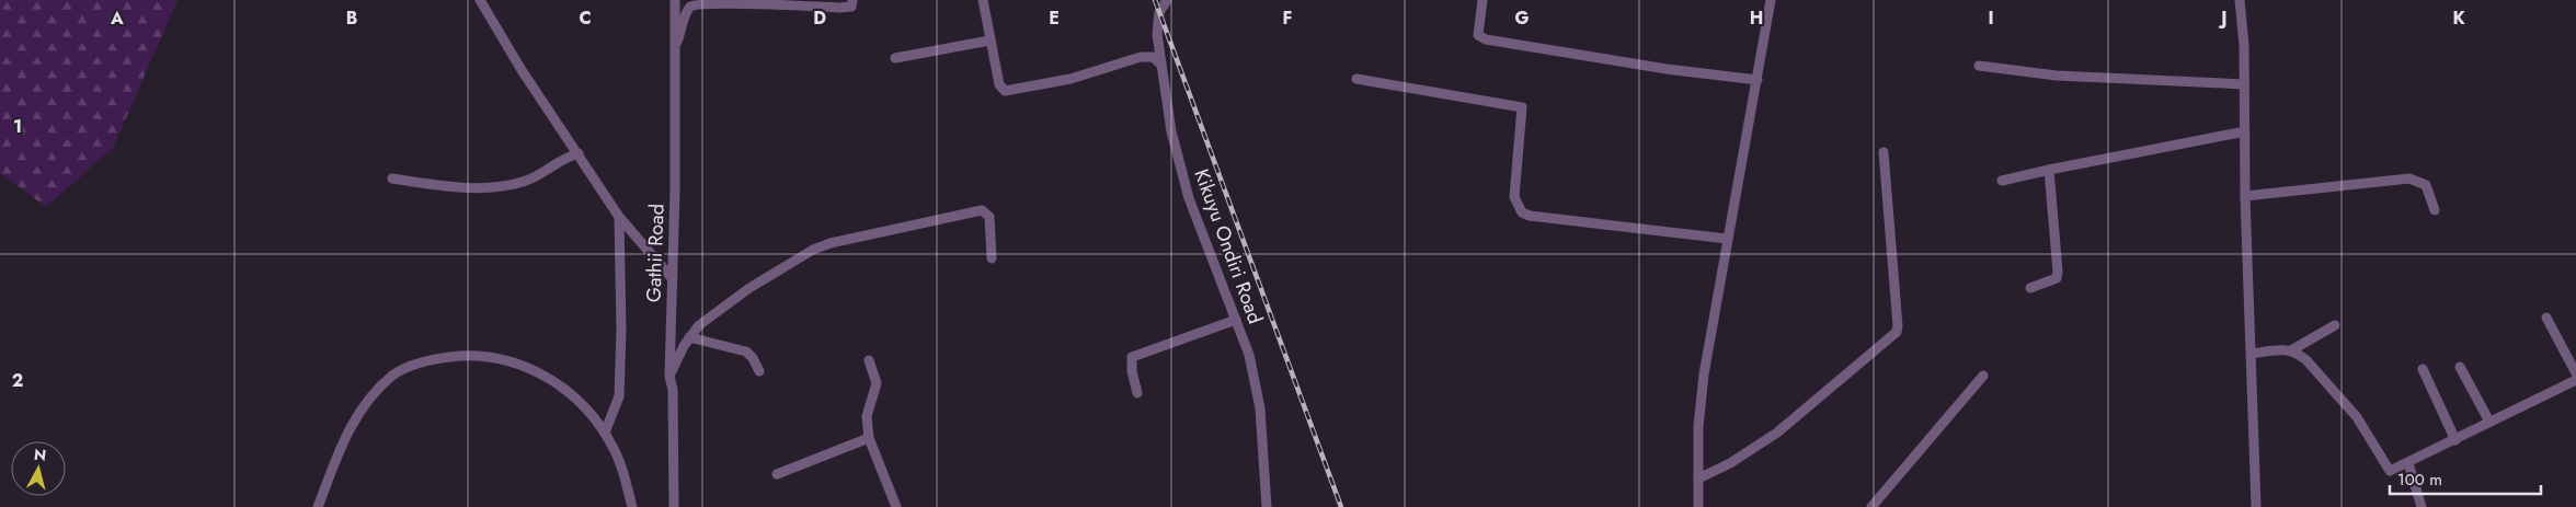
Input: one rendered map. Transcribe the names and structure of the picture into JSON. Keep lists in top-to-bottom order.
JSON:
{
  "streets": {
    "street": ["Kikuyu Ondiri Road", "Gathii Road"]
  },
  "scale_bar": "100 m",
  "north": "top",
  "grid": {
    "columns": [
      "A",
      "B",
      "C",
      "D",
      "E",
      "F",
      "G",
      "H",
      "I",
      "J",
      "K"
    ],
    "rows": ["1", "2"]
  }
}
